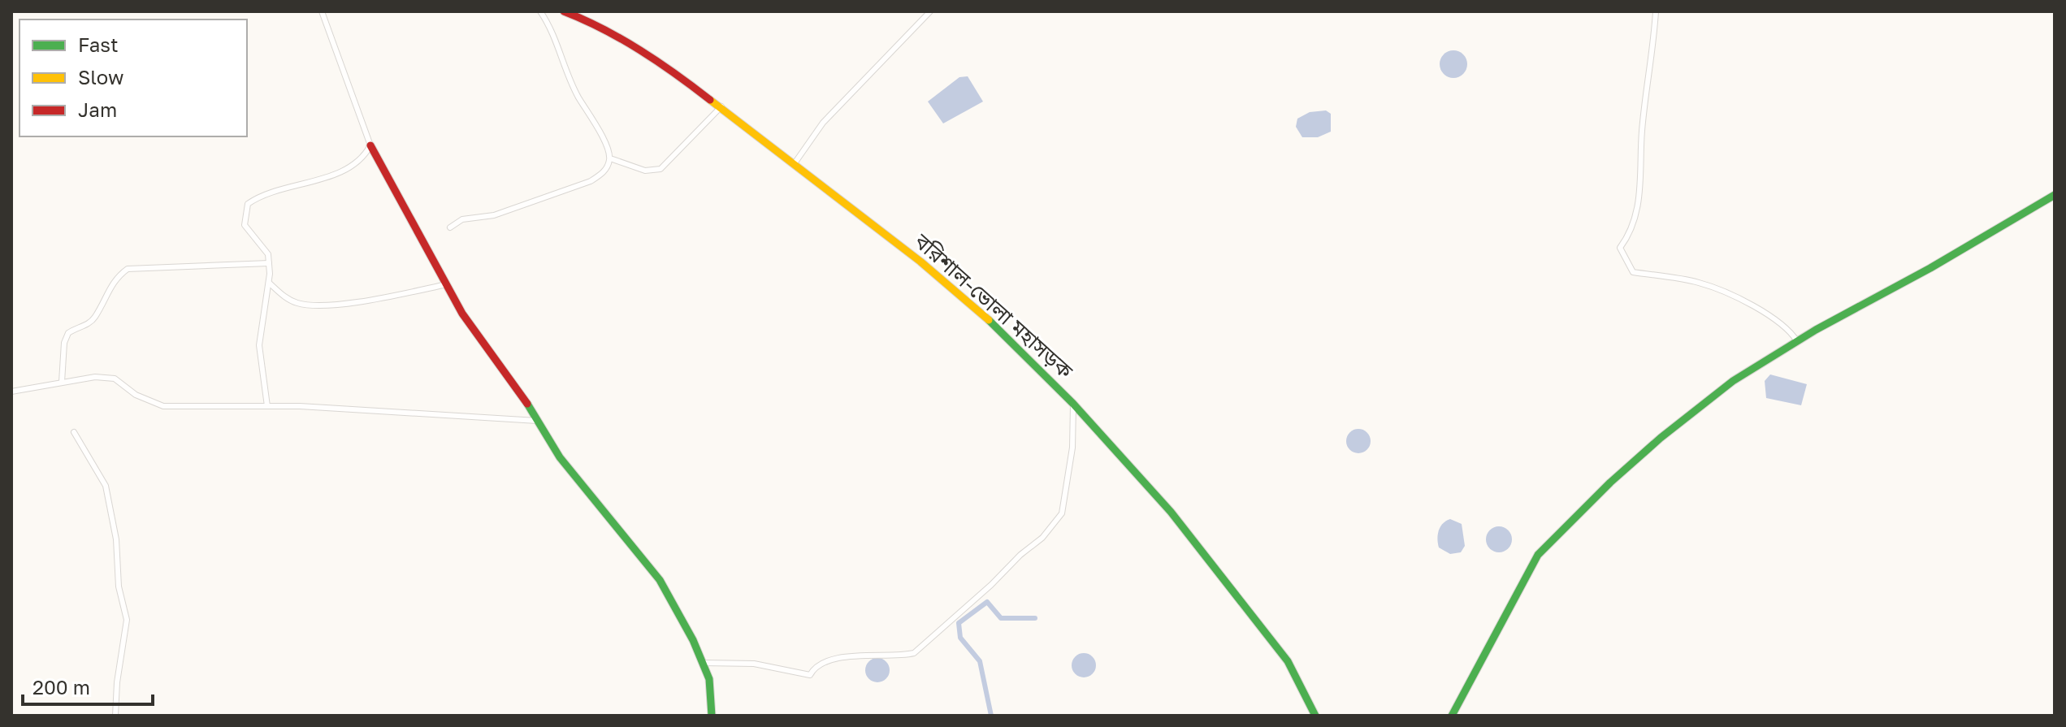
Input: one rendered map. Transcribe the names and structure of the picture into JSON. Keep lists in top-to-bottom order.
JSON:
{
  "streets": {
    "main road": ["বরিশাল-ভোলা মহাসড়ক"]
  },
  "legend": ["Fast", "Slow", "Jam"],
  "scale_bar": "200 m"
}
